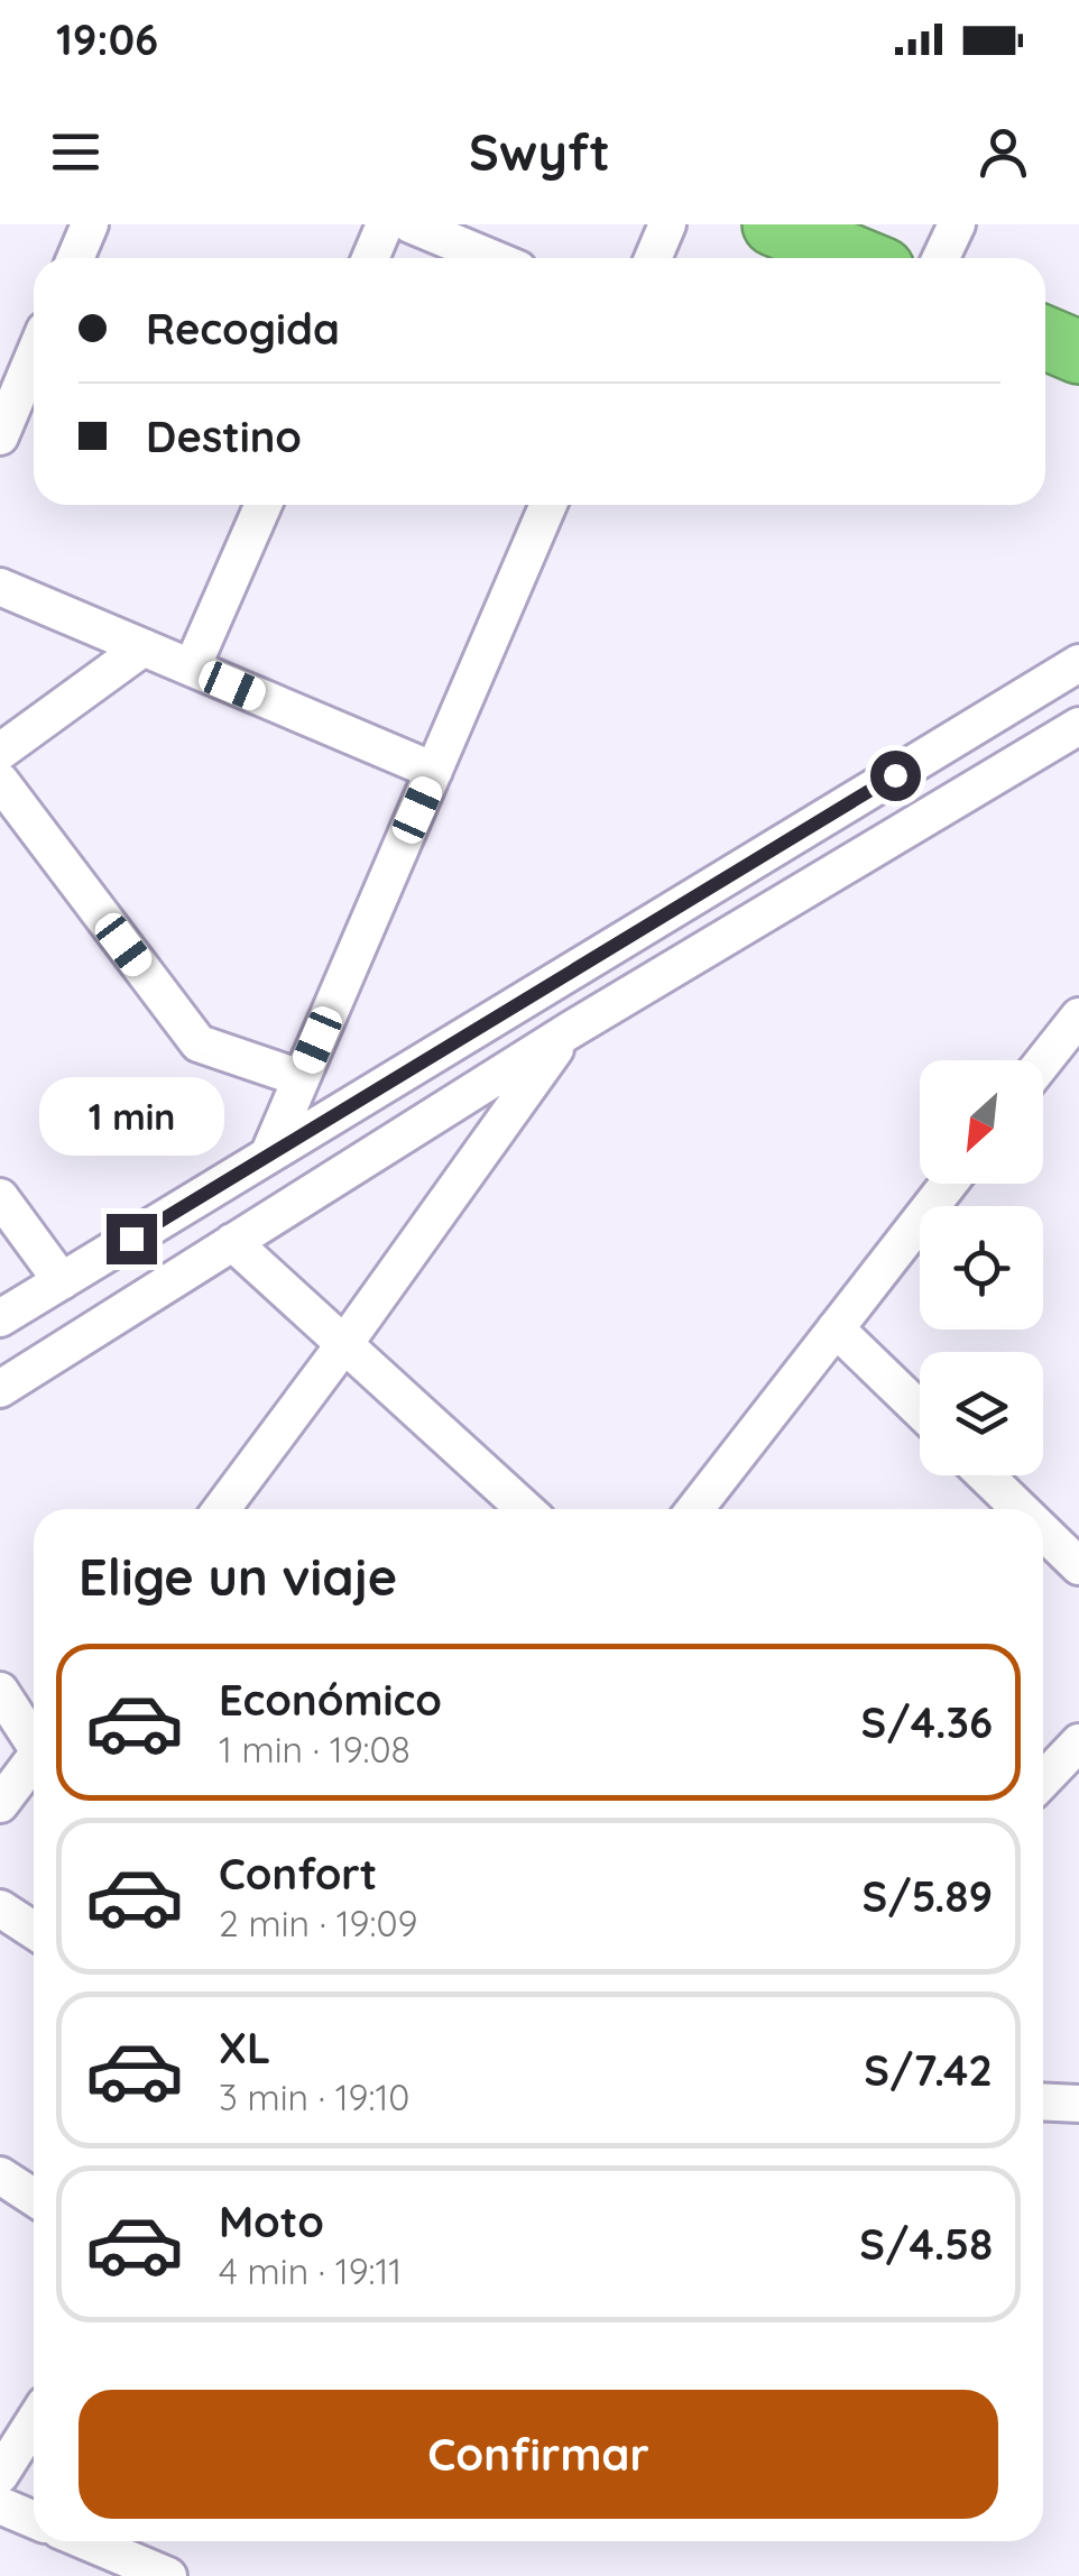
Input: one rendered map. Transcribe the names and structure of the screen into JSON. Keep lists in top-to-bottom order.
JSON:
{
  "north": "bottom left",
  "page": {
    "status": "19:06",
    "header": "Swyft",
    "banner": ["Recogida", "Destino"],
    "bubble": "1 min",
    "heading": "Elige un viaje",
    "list": [
      {
        "name": "Económico",
        "note": "1 min · 19:08",
        "value": "S/4.36"
      },
      {
        "name": "Confort",
        "note": "2 min · 19:09",
        "value": "S/5.89"
      },
      {
        "name": "XL",
        "note": "3 min · 19:10",
        "value": "S/7.42"
      },
      {
        "name": "Moto",
        "note": "4 min · 19:11",
        "value": "S/4.58"
      }
    ],
    "buttons": "Confirmar"
  }
}
